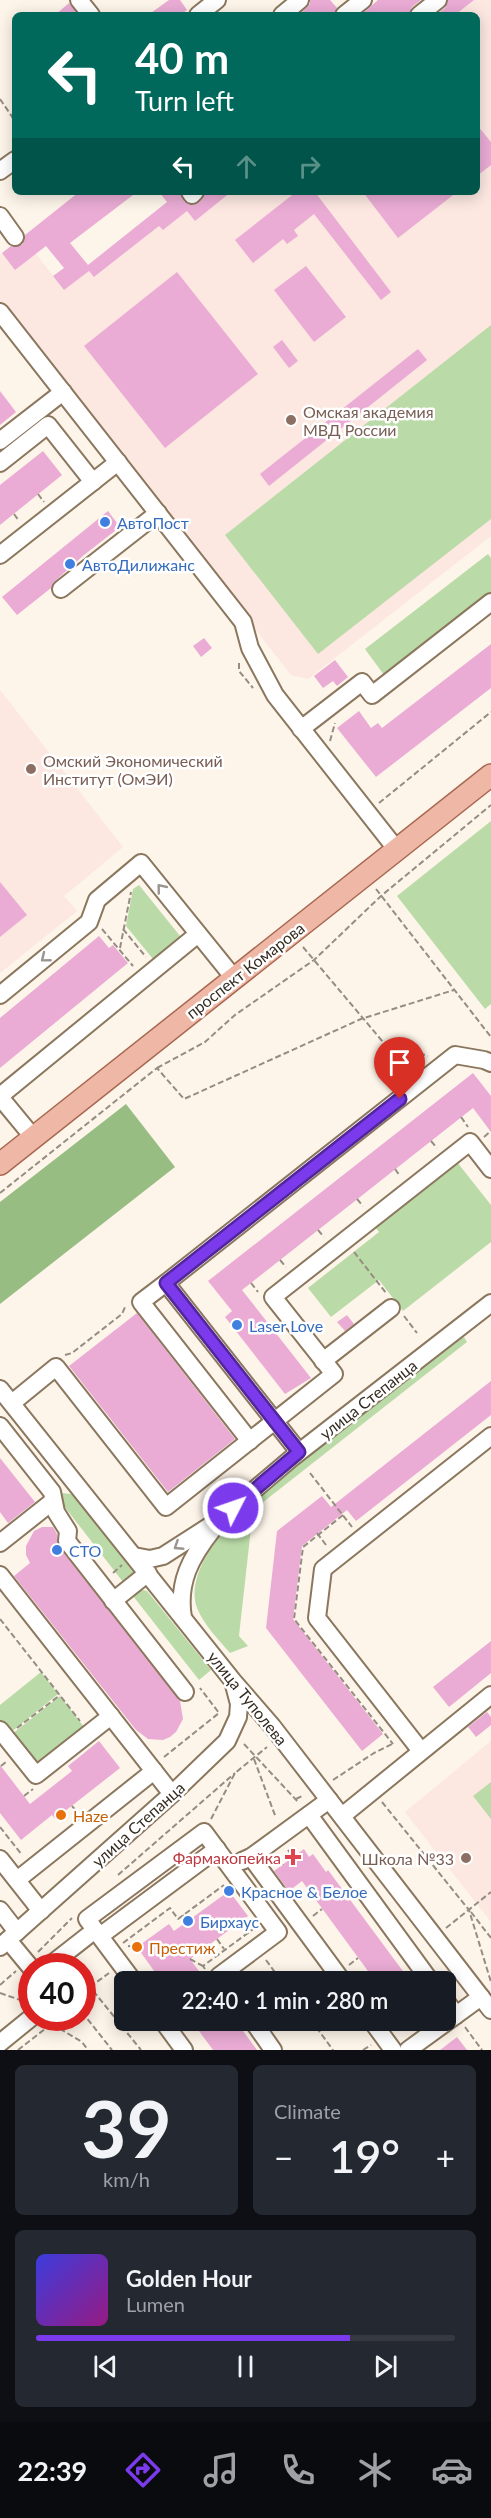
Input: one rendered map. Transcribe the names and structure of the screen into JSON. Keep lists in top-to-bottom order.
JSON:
{
  "streets": {
    "main road": ["проспект Комарова"],
    "street": ["улица Степанца", "улица Туполева"]
  },
  "crossings": [
    ["улица Степанца", "улица Туполева"]
  ],
  "places": {
    "other": [
      "Омская академия МВД России",
      "АвтоПост",
      "АвтоДилижанс",
      "Омский Экономический Институт (ОмЭИ)",
      "Laser Love",
      "СТО",
      "Haze",
      "Школа №33",
      "Красное & Белое",
      "Бирхаус",
      "Престиж"
    ],
    "health": ["Фармакопейка"]
  },
  "page": {
    "turn": ["40 m", "Turn left"],
    "limit": "40",
    "trip": "22:40 · 1 min · 280 m",
    "tile": [
      ["39", "km/h"],
      "Climate"
    ],
    "heat": ["−", "19°", "+"],
    "song": ["Golden Hour", "Lumen"],
    "tabs": "22:39"
  }
}
